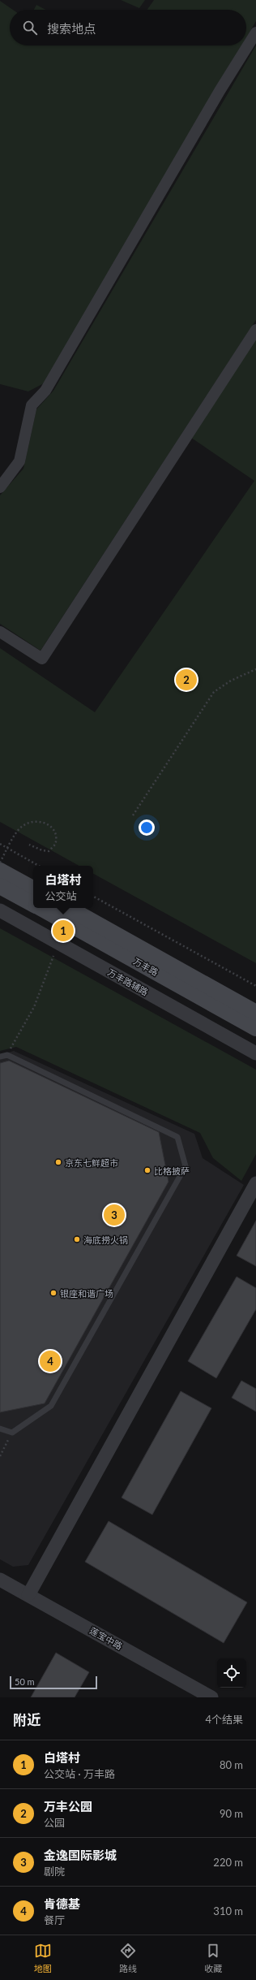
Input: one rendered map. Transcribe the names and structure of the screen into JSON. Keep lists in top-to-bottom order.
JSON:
{
  "streets": {
    "main road": ["万丰路"],
    "street": ["万丰路辅路", "莲宝中路"]
  },
  "places": [
    "京东七鲜超市",
    "比格披萨",
    "海底捞火锅",
    "银座和谐广场"
  ],
  "scale_bar": "50 m",
  "page": {
    "search": "搜索地点",
    "pins": [
      "2",
      "1",
      "3",
      "4"
    ],
    "popup": ["白塔村", "公交站"],
    "scale": "50 m",
    "heading": ["附近", "4个结果"],
    "list": [
      {
        "mark": "1",
        "name": "白塔村",
        "note": "公交站 · 万丰路",
        "value": "80 m"
      },
      {
        "mark": "2",
        "name": "万丰公园",
        "note": "公园",
        "value": "90 m"
      },
      {
        "mark": "3",
        "name": "金逸国际影城",
        "note": "剧院",
        "value": "220 m"
      },
      {
        "mark": "4",
        "name": "肯德基",
        "note": "餐厅",
        "value": "310 m"
      }
    ],
    "nav": ["地图", "路线", "收藏"]
  }
}
